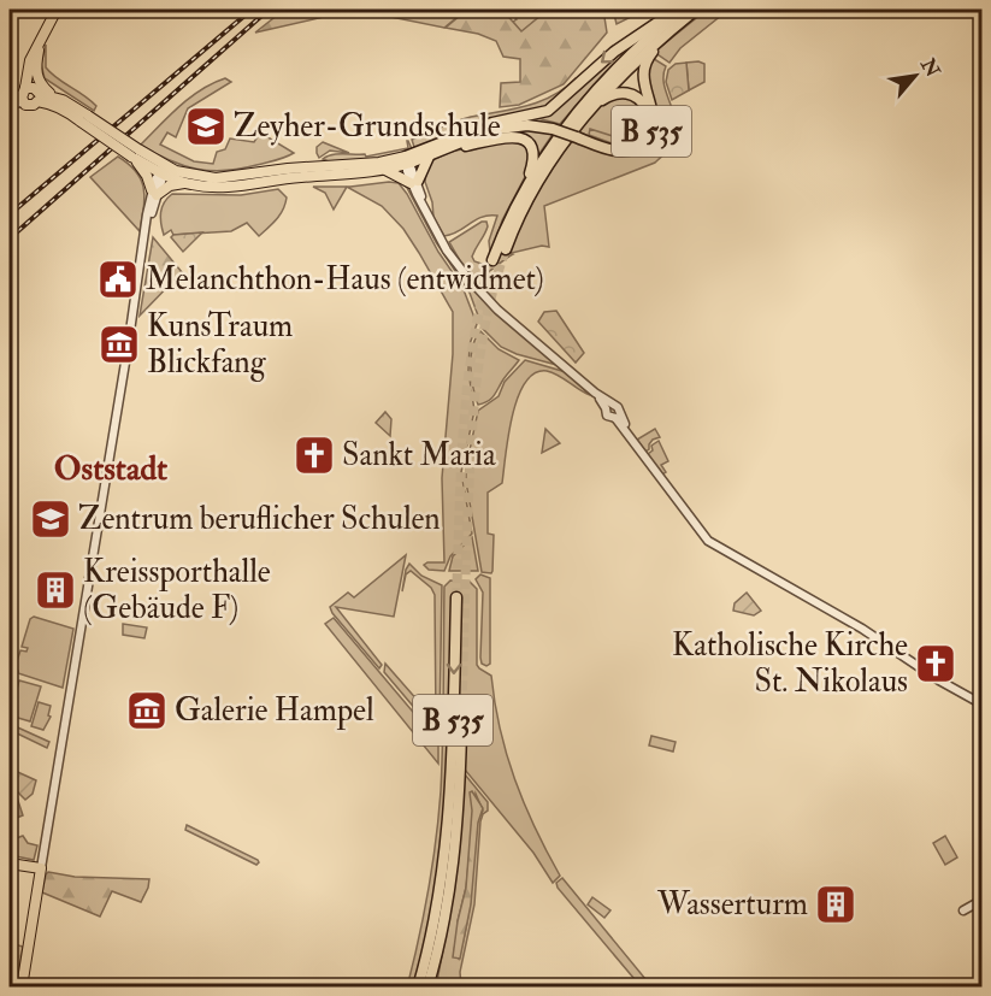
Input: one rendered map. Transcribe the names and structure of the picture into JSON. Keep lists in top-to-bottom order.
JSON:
{
  "streets": {
    "highway": ["B 535"]
  },
  "districts": ["Oststadt"],
  "places": {
    "school or university": ["Zeyher-Grundschule", "Zentrum beruflicher Schulen"],
    "public building": ["Melanchthon-Haus (entwidmet)"],
    "museum": ["KunsTraum Blickfang", "Galerie Hampel"],
    "church": ["Sankt Maria", "Katholische Kirche St. Nikolaus"],
    "building": ["Kreissporthalle (Gebäude F)", "Wasserturm"]
  },
  "north": "top right"
}
